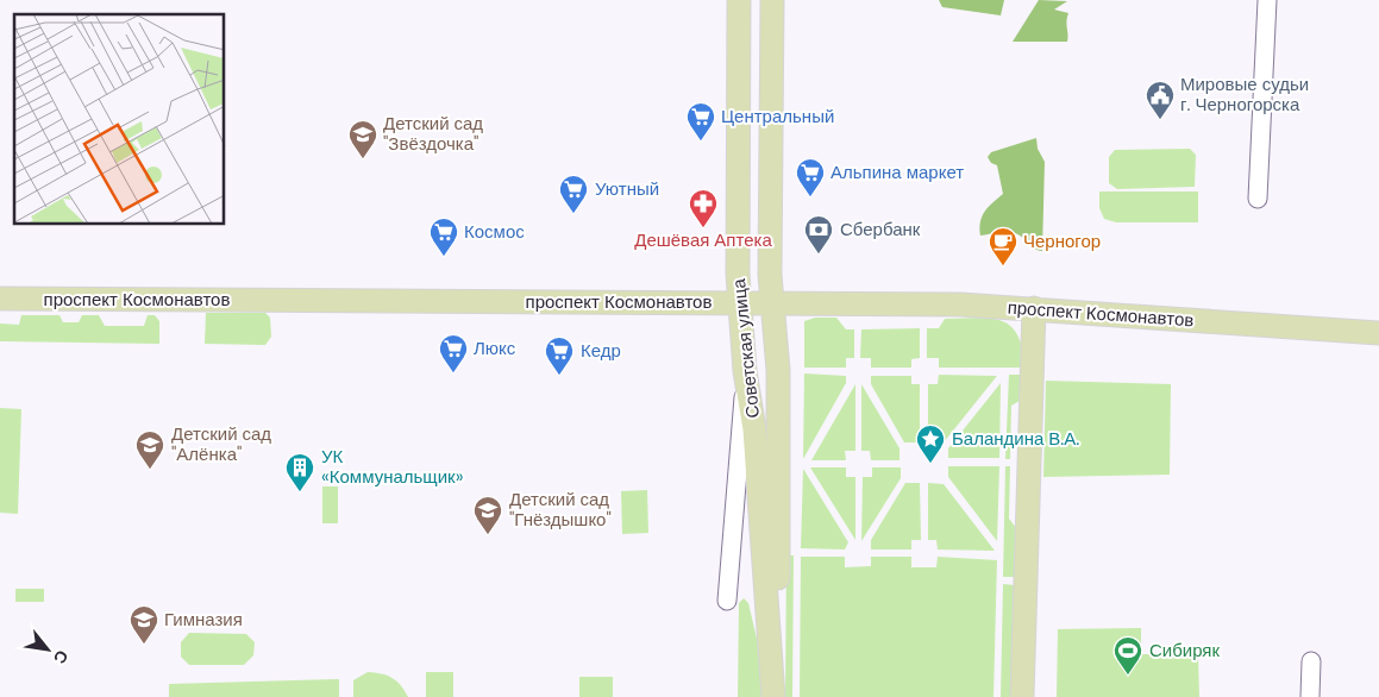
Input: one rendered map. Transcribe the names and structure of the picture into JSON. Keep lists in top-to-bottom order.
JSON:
{
  "streets": {
    "main road": ["проспект Космонавтов", "Советская улица"]
  },
  "crossings": [
    ["проспект Космонавтов", "Советская улица"]
  ],
  "places": {
    "public building": ["Мировые судьи г. Черногорска"],
    "supermarket": [
      "Центральный",
      "Альпина маркет",
      "Уютный",
      "Космос",
      "Люкс",
      "Кедр"
    ],
    "school or university": [
      "Детский сад \"Звёздочка\"",
      "Детский сад \"Алёнка\"",
      "Детский сад \"Гнёздышко\"",
      "Гимназия"
    ],
    "pharmacy": ["Дешёвая Аптека"],
    "bank": ["Сбербанк"],
    "cafe": ["Черногор"],
    "place": ["Баландина В.А."],
    "building": ["УК «Коммунальщик»"],
    "sports": ["Сибиряк"]
  },
  "north": "bottom right"
}
